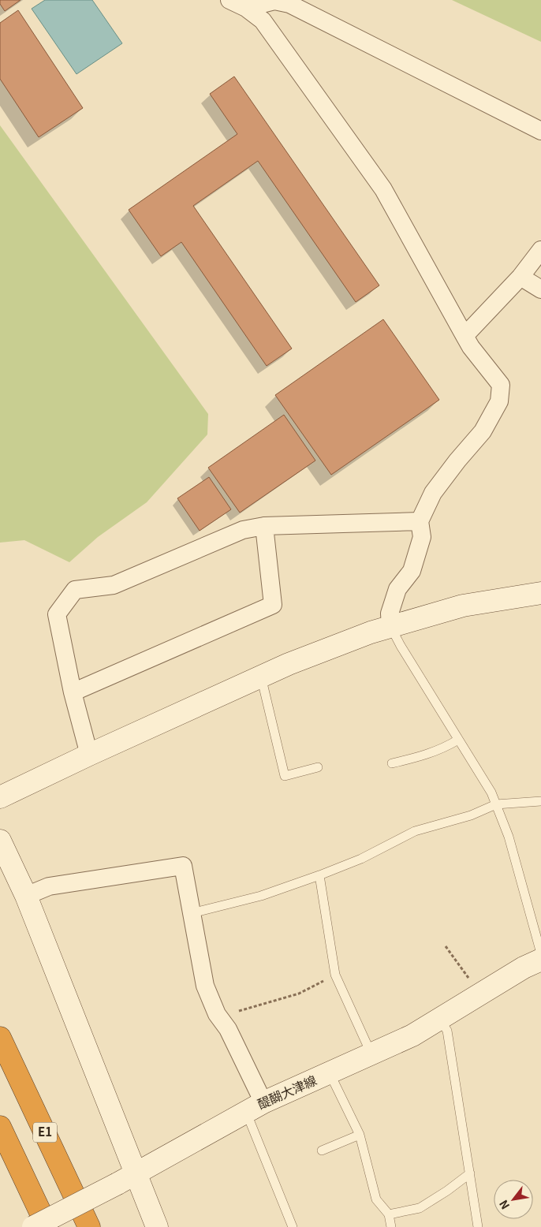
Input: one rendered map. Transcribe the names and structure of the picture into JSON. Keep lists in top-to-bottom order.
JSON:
{
  "streets": {
    "highway": ["E1"],
    "street": ["醍醐大津線"]
  },
  "north": "bottom left"
}
